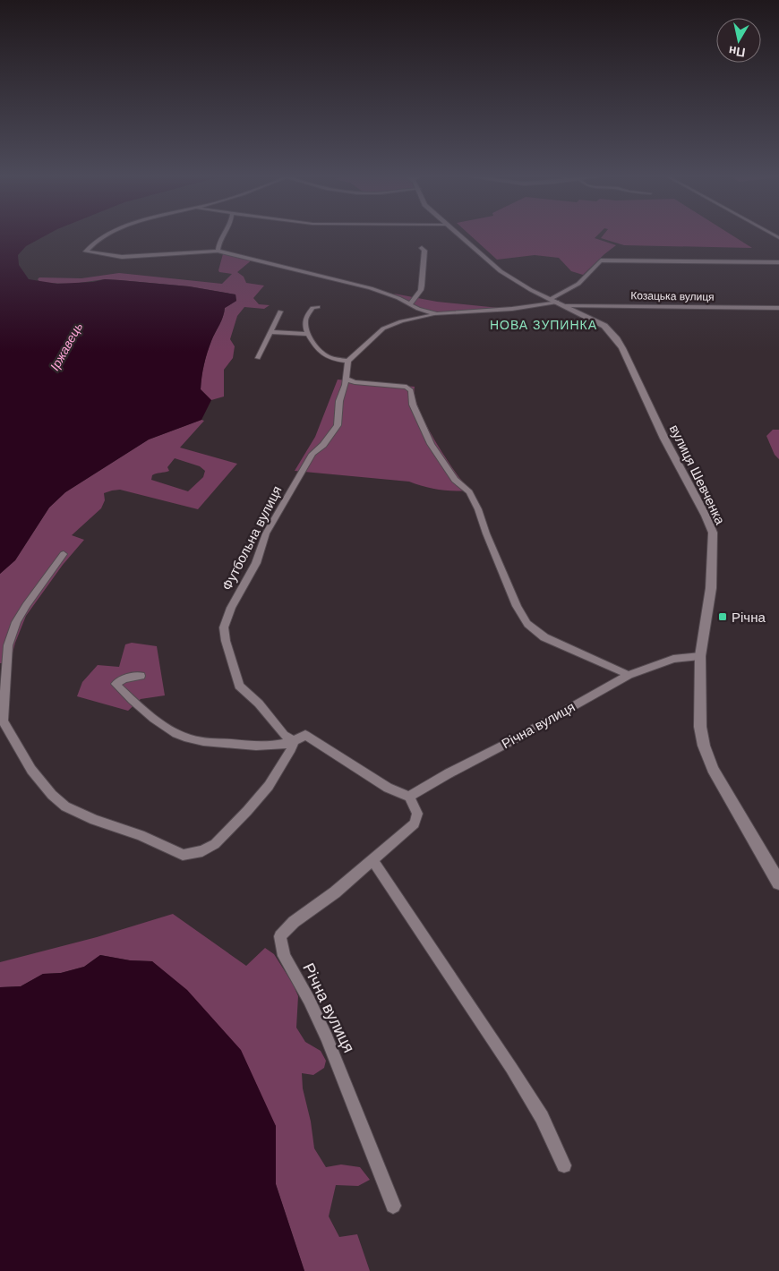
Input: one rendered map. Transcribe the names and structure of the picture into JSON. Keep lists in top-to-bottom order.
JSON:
{
  "streets": {
    "street": [
      "Козацька вулиця",
      "вулиця Шевченка",
      "Футбольна вулиця",
      "Річна вулиця"
    ]
  },
  "crossings": [
    ["Козацька вулиця", "вулиця Шевченка"],
    ["Козацька вулиця", "Футбольна вулиця"],
    ["вулиця Шевченка", "Річна вулиця"]
  ],
  "districts": ["НОВА ЗУПИНКА"],
  "water": ["Іржавець"],
  "places": {
    "transit": ["Річна"]
  },
  "north": "bottom"
}
